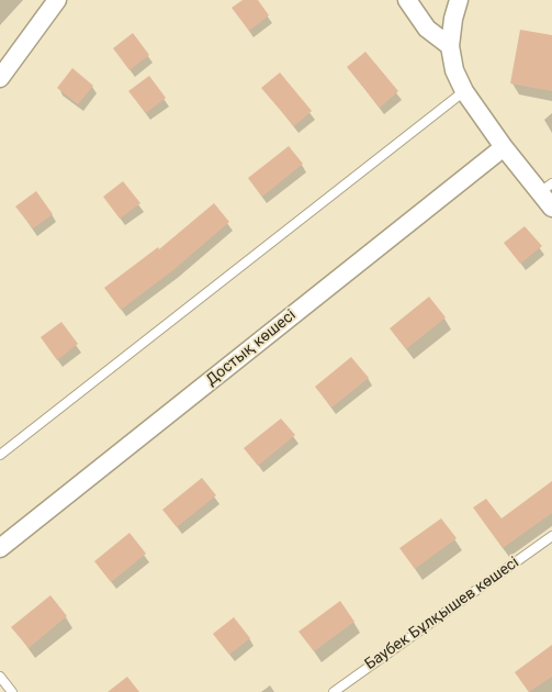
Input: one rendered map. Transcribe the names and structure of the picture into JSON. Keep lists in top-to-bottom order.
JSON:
{
  "streets": {
    "street": ["Достық көшесі"],
    "lane": ["Баубек Бұлқышев көшесі"]
  }
}
